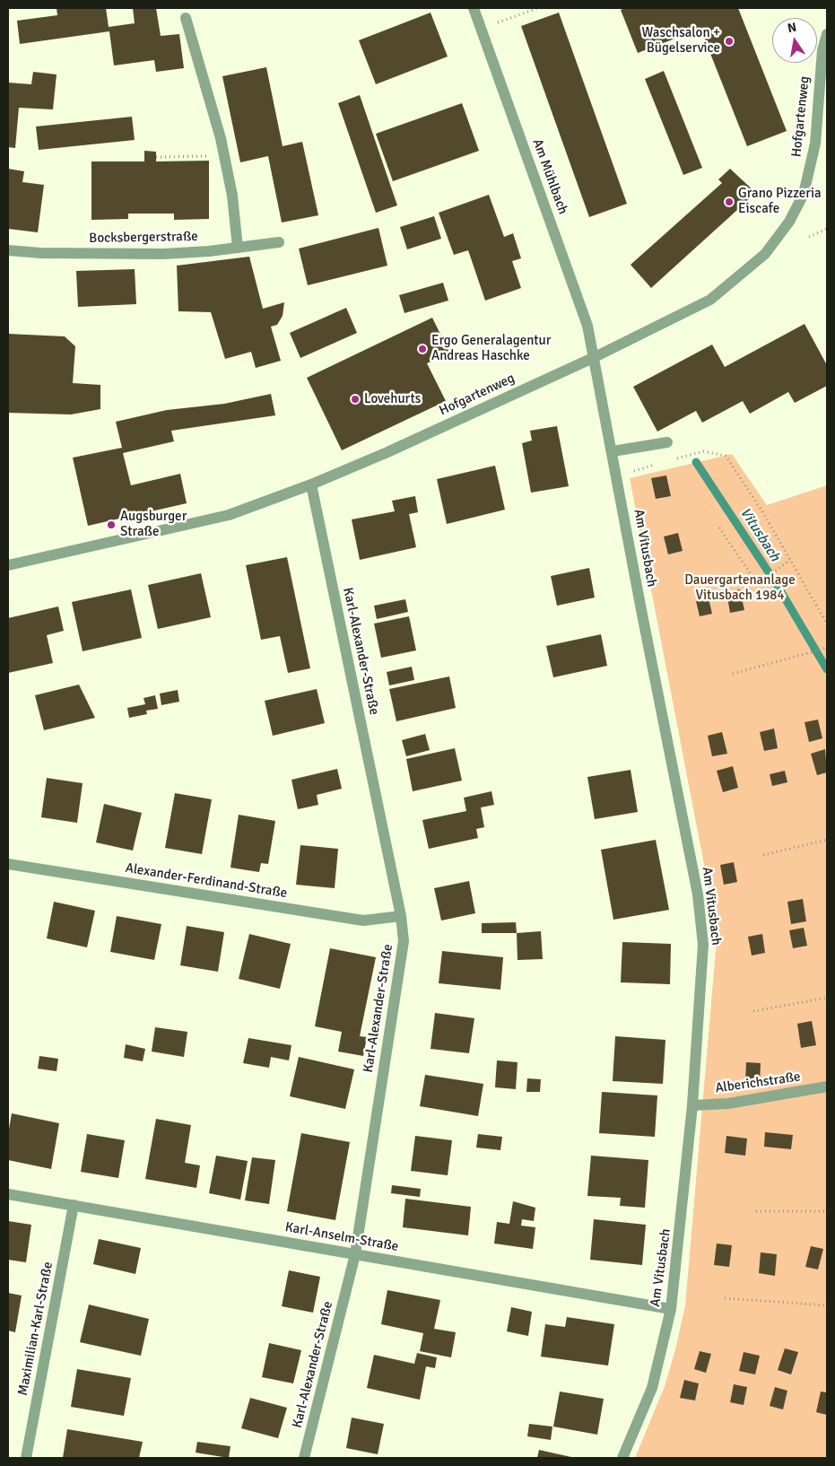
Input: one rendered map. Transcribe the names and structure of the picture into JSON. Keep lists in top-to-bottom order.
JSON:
{
  "streets": {
    "street": [
      "Hofgartenweg",
      "Am Mühlbach",
      "Bocksbergerstraße",
      "Am Vitusbach",
      "Karl-Alexander-Straße",
      "Alexander-Ferdinand-Straße",
      "Alberichstraße",
      "Karl-Anselm-Straße",
      "Maximilian-Karl-Straße"
    ]
  },
  "crossings": [
    ["Hofgartenweg", "Am Mühlbach"],
    ["Hofgartenweg", "Am Vitusbach"],
    ["Hofgartenweg", "Karl-Alexander-Straße"],
    ["Am Mühlbach", "Am Vitusbach"],
    ["Am Vitusbach", "Alberichstraße"],
    ["Am Vitusbach", "Karl-Anselm-Straße"],
    ["Karl-Alexander-Straße", "Alexander-Ferdinand-Straße"],
    ["Karl-Alexander-Straße", "Karl-Anselm-Straße"],
    ["Karl-Anselm-Straße", "Maximilian-Karl-Straße"]
  ],
  "water": ["Vitusbach"],
  "parks": ["Dauergartenanlage Vitusbach 1984"],
  "places": [
    "Waschsalon + Bügelservice",
    "Grano Pizzeria Eiscafe",
    "Ergo Generalagentur Andreas Haschke",
    "Lovehurts",
    "Augsburger Straße"
  ],
  "north": "top"
}
